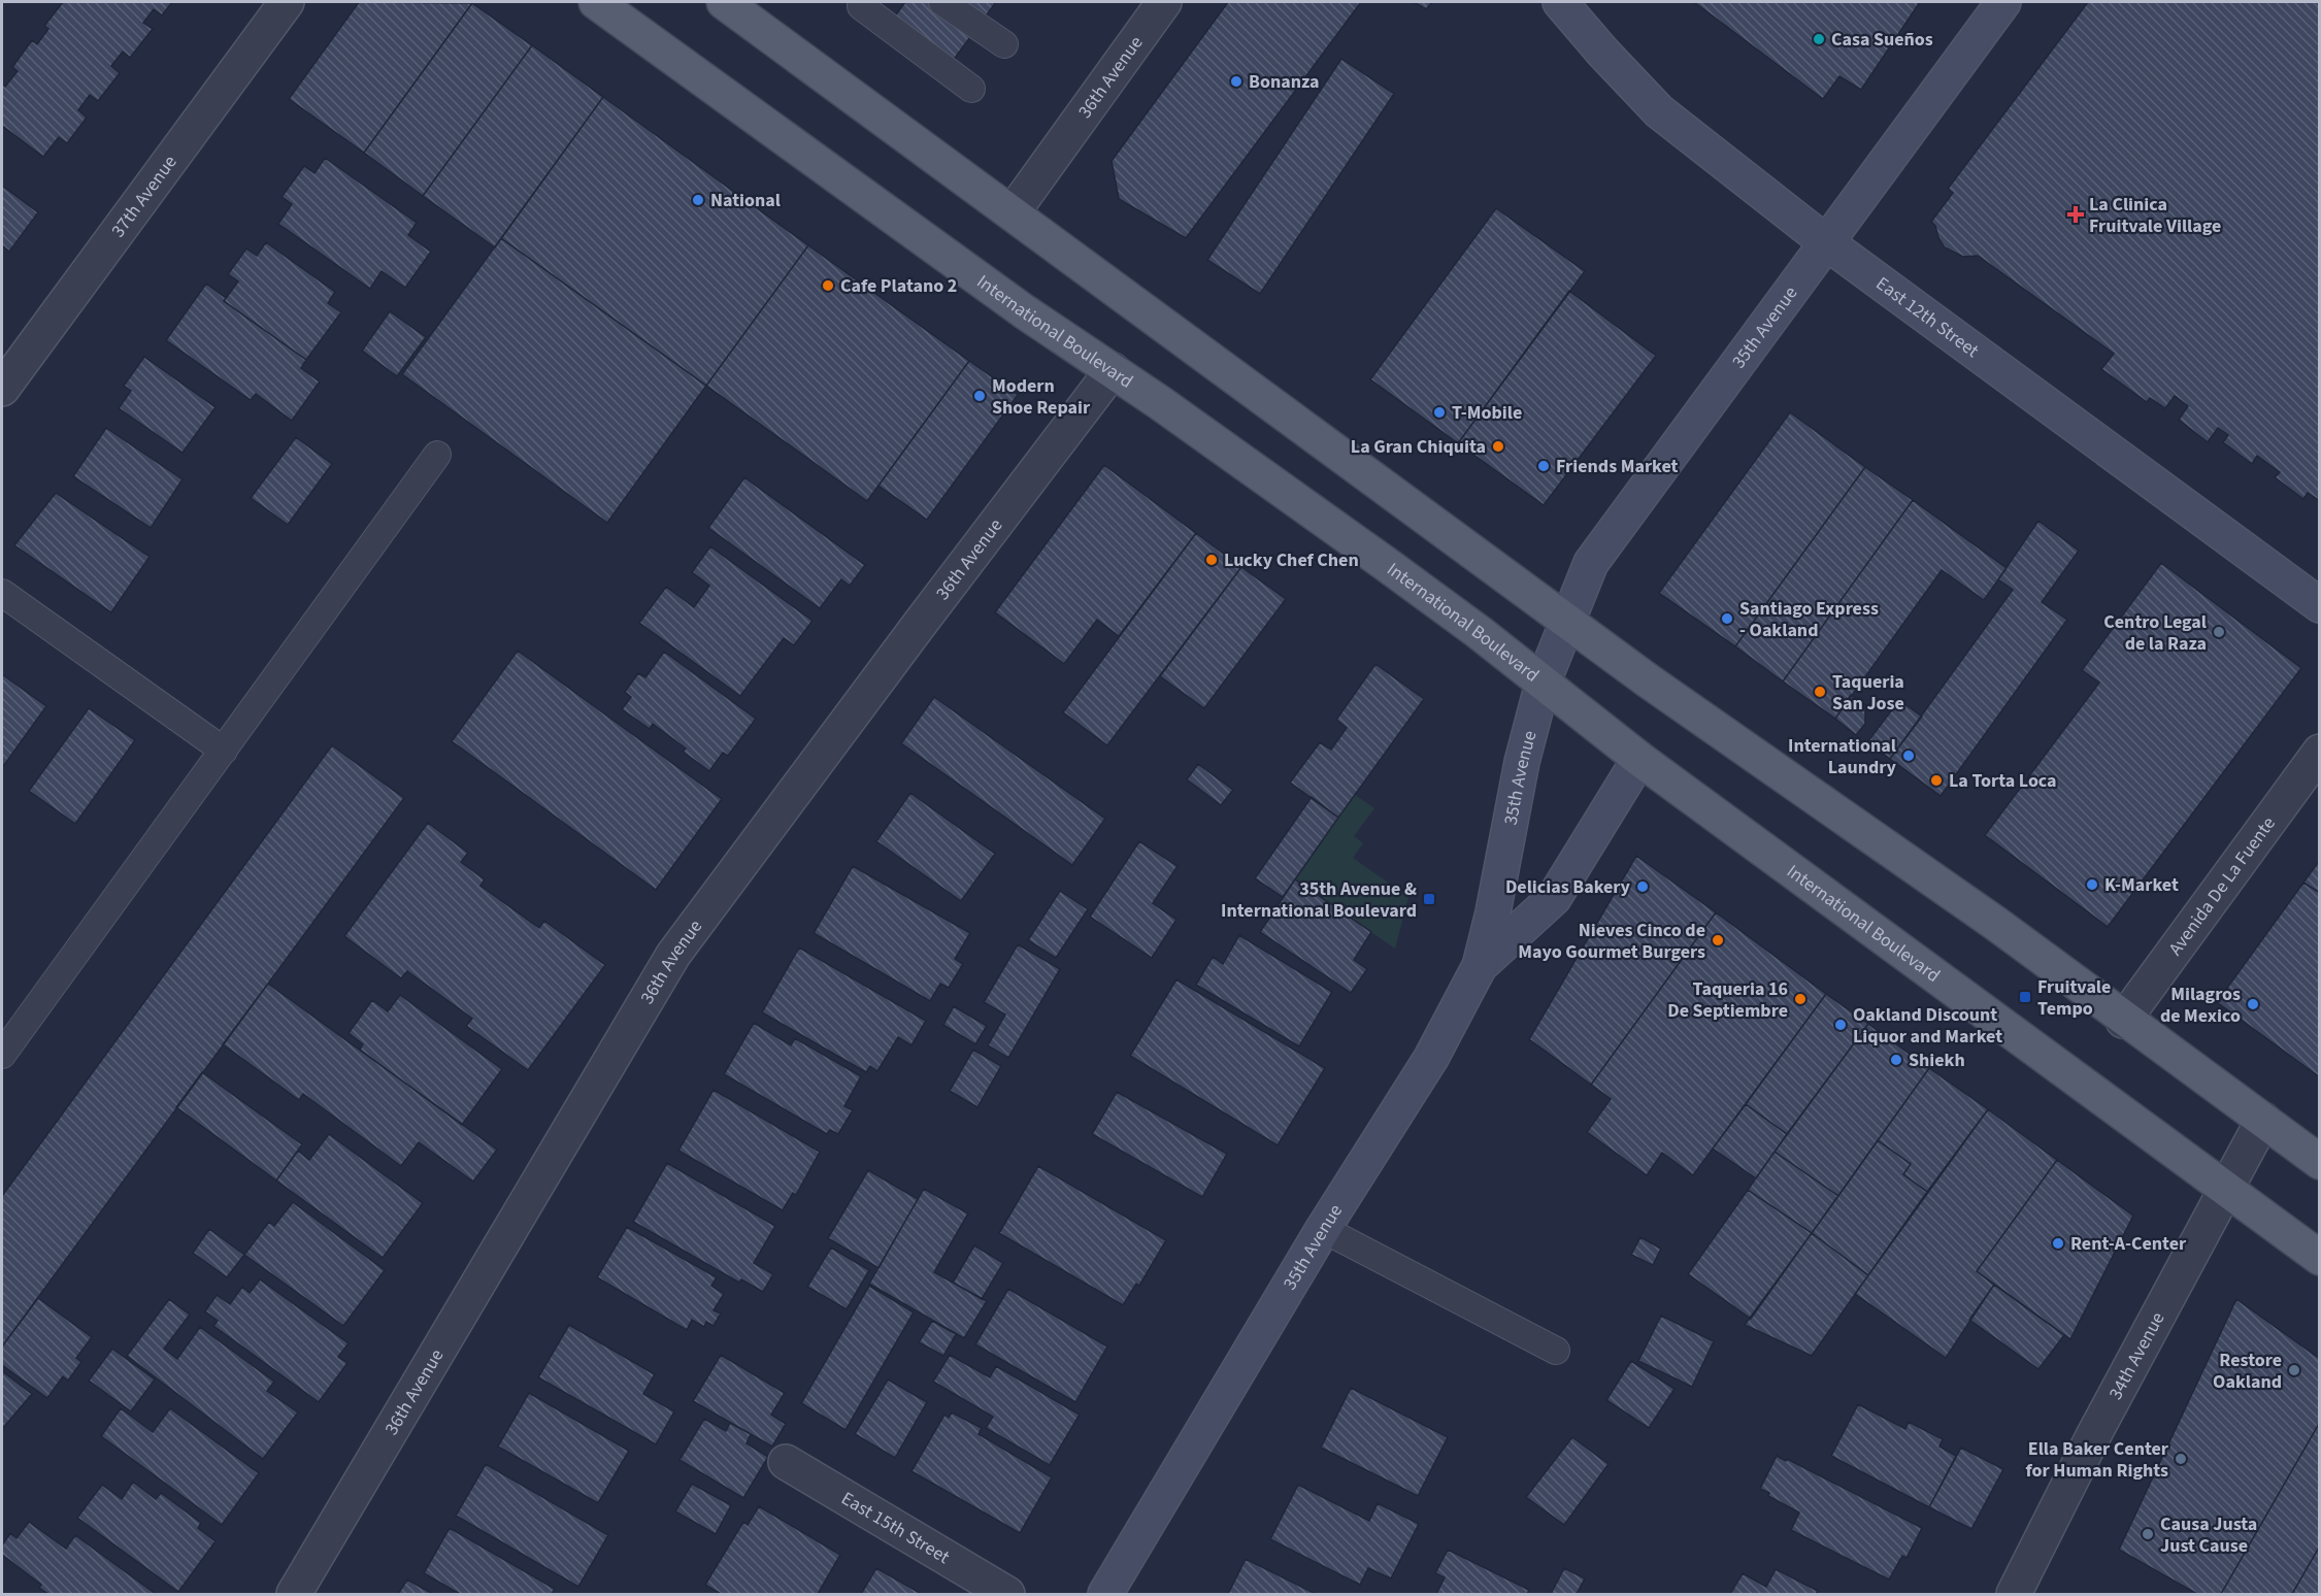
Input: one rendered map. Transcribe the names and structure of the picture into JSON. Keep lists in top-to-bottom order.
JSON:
{
  "streets": {
    "main road": ["East 12th Street", "35th Avenue", "International Boulevard"],
    "street": [
      "36th Avenue",
      "37th Avenue",
      "Avenida De La Fuente",
      "34th Avenue",
      "East 15th Street"
    ]
  },
  "crossings": [
    ["36th Avenue", "International Boulevard"],
    ["East 12th Street", "35th Avenue"],
    ["35th Avenue", "International Boulevard"],
    ["International Boulevard", "34th Avenue"]
  ],
  "places": {
    "other": [
      "Casa Sueños",
      "Bonanza",
      "National",
      "Cafe Platano 2",
      "Modern Shoe Repair",
      "T-Mobile",
      "La Gran Chiquita",
      "Friends Market",
      "Lucky Chef Chen",
      "Santiago Express - Oakland",
      "Centro Legal de la Raza",
      "Taqueria San Jose",
      "International Laundry",
      "La Torta Loca",
      "K-Market",
      "Delicias Bakery",
      "Nieves Cinco de Mayo Gourmet Burgers",
      "Taqueria 16 De Septiembre",
      "Milagros de Mexico",
      "Oakland Discount Liquor and Market",
      "Shiekh",
      "Rent-A-Center",
      "Restore Oakland",
      "Ella Baker Center for Human Rights",
      "Causa Justa Just Cause"
    ],
    "health": ["La Clinica Fruitvale Village"],
    "transit": ["35th Avenue & International Boulevard", "Fruitvale Tempo"]
  }
}
